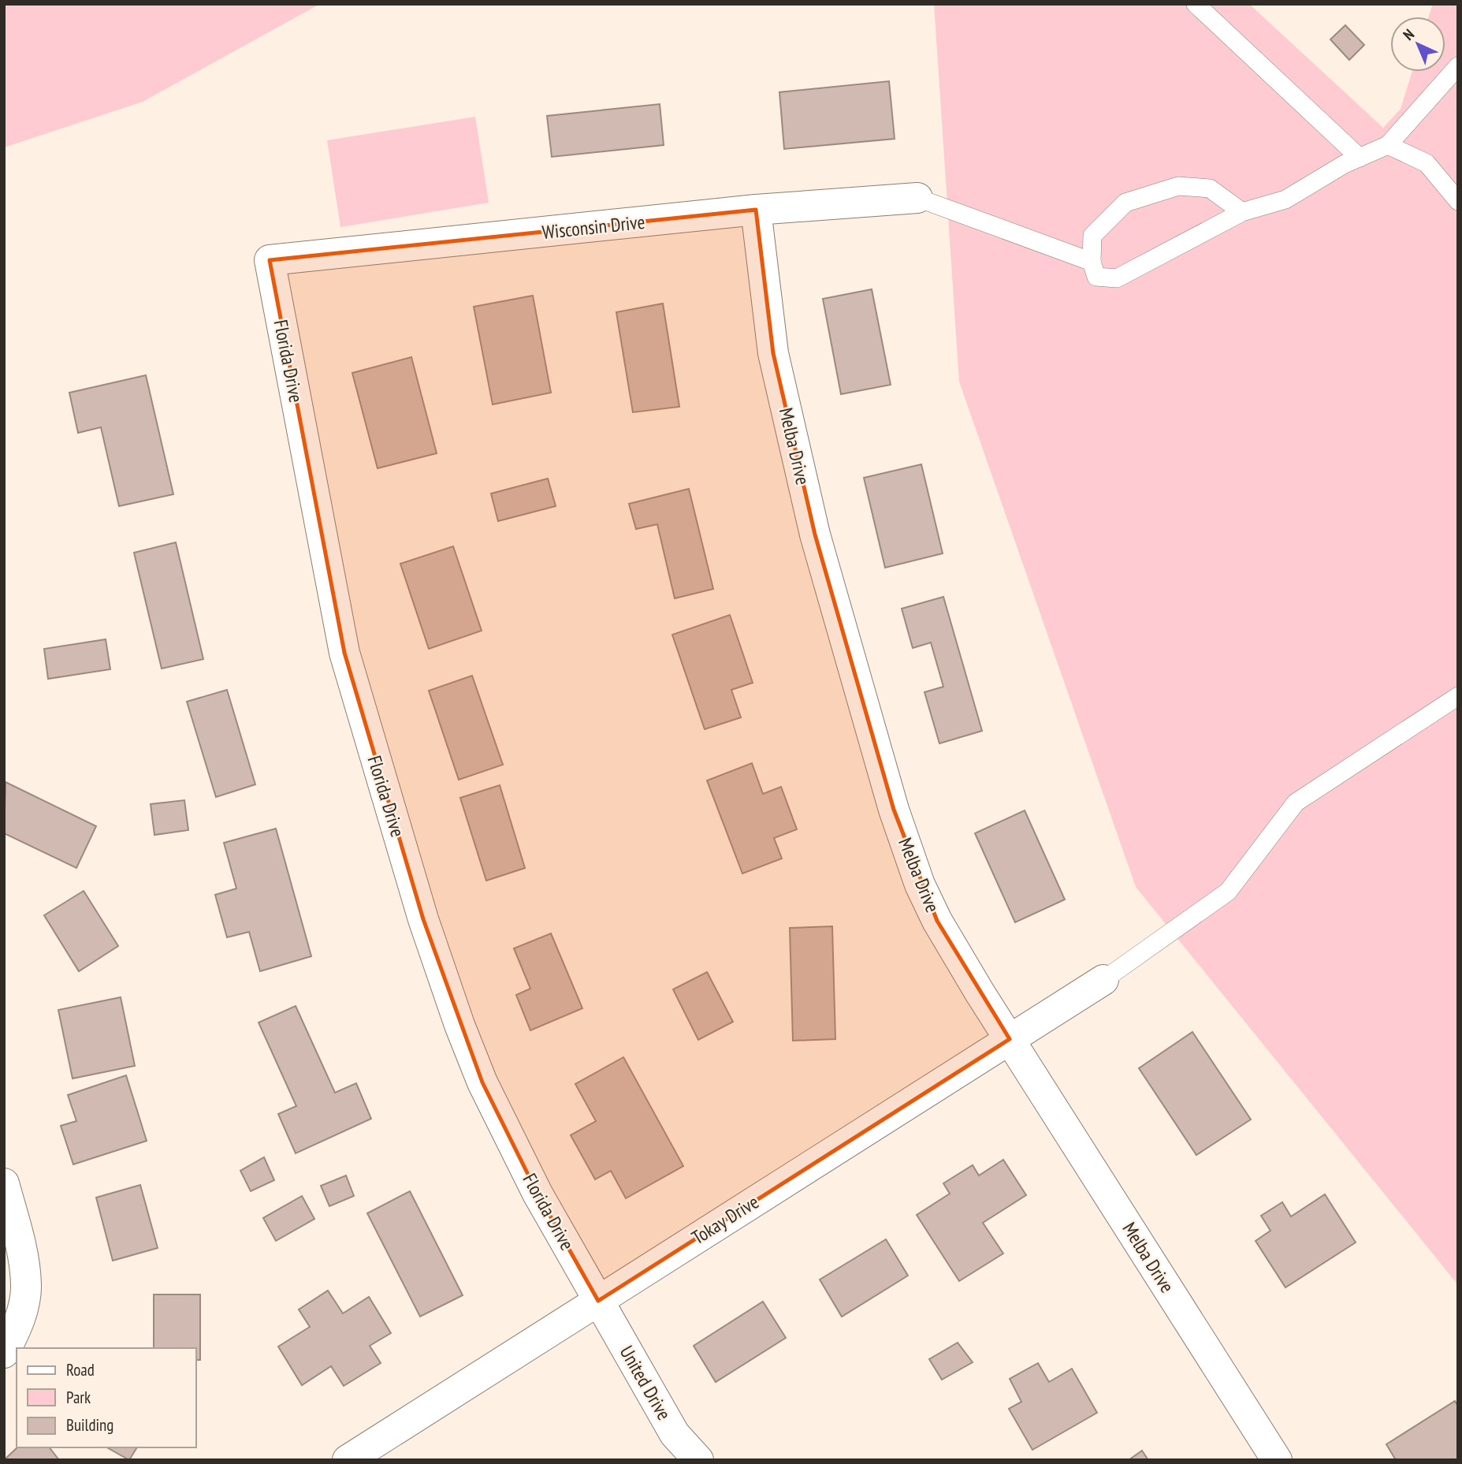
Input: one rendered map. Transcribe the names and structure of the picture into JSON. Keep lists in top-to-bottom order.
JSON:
{
  "streets": {
    "street": [
      "Wisconsin Drive",
      "Florida Drive",
      "Melba Drive",
      "Tokay Drive",
      "United Drive"
    ]
  },
  "crossings": [
    ["Wisconsin Drive", "Florida Drive"],
    ["Wisconsin Drive", "Melba Drive"],
    ["Florida Drive", "Tokay Drive"],
    ["Florida Drive", "United Drive"],
    ["Melba Drive", "Tokay Drive"],
    ["Tokay Drive", "United Drive"]
  ],
  "legend": ["Road", "Park", "Building"],
  "north": "top left"
}
